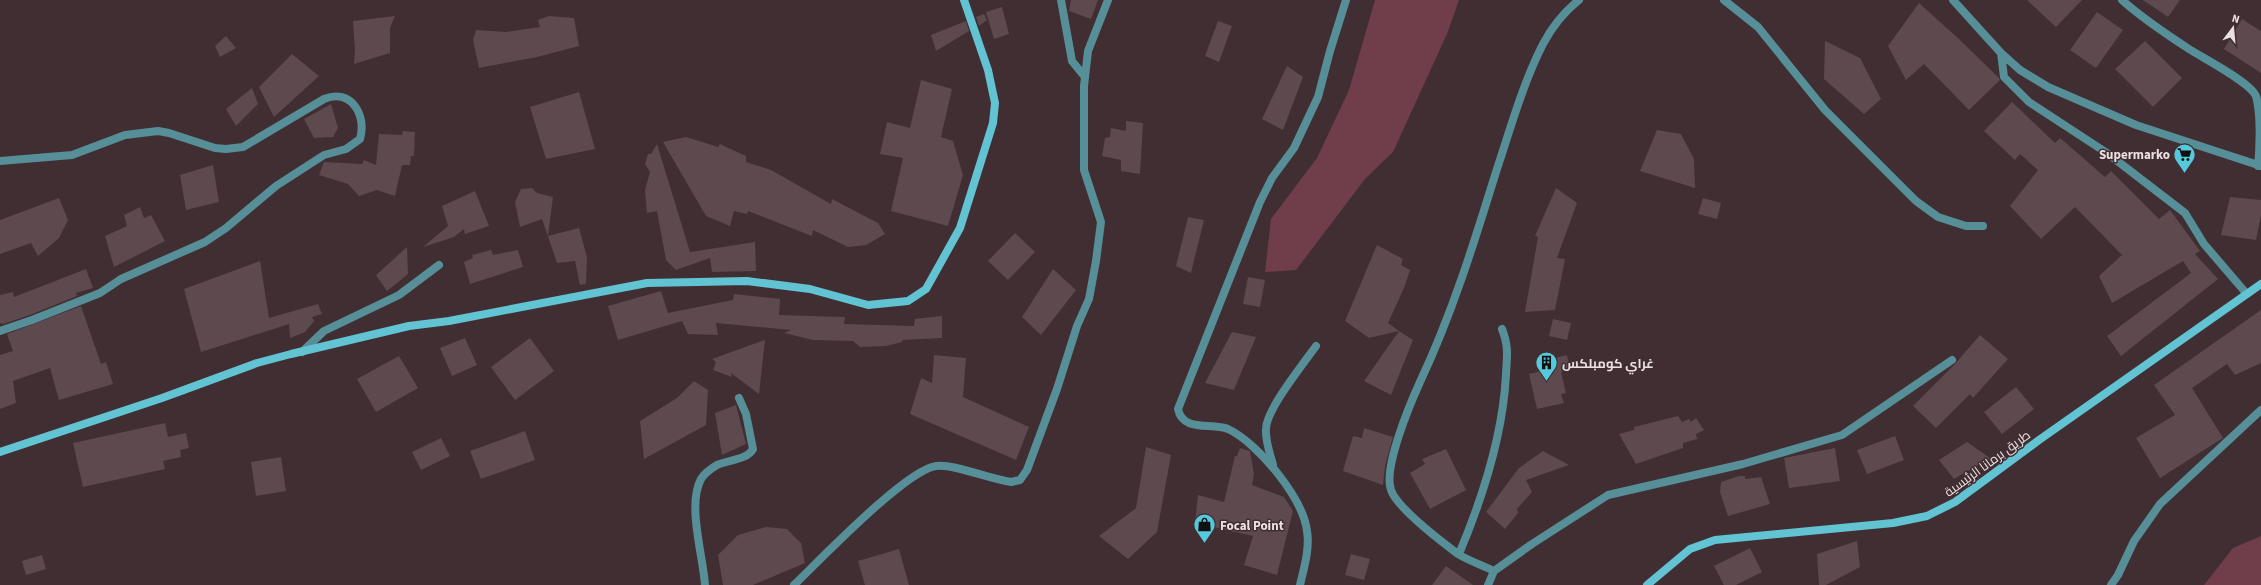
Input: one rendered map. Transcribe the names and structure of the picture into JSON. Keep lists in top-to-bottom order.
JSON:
{
  "streets": {
    "street": ["طريق برمانا الرئيسية"]
  },
  "places": {
    "supermarket": ["Supermarko"],
    "building": ["غراي كومبلكس"],
    "shop": ["Focal Point"]
  },
  "north": "top"
}
